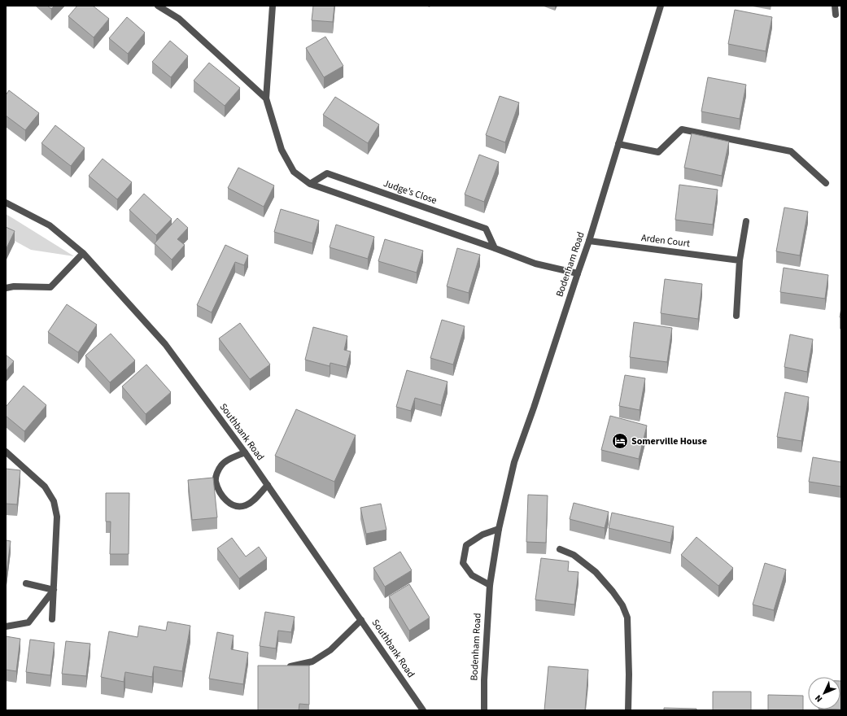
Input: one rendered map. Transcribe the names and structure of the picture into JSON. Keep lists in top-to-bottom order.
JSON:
{
  "streets": {
    "street": [
      "Judge's Close",
      "Arden Court",
      "Bodenham Road",
      "Southbank Road"
    ]
  },
  "crossings": [
    ["Arden Court", "Bodenham Road"]
  ],
  "places": {
    "hotel": ["Somerville House"]
  },
  "north": "bottom left"
}
